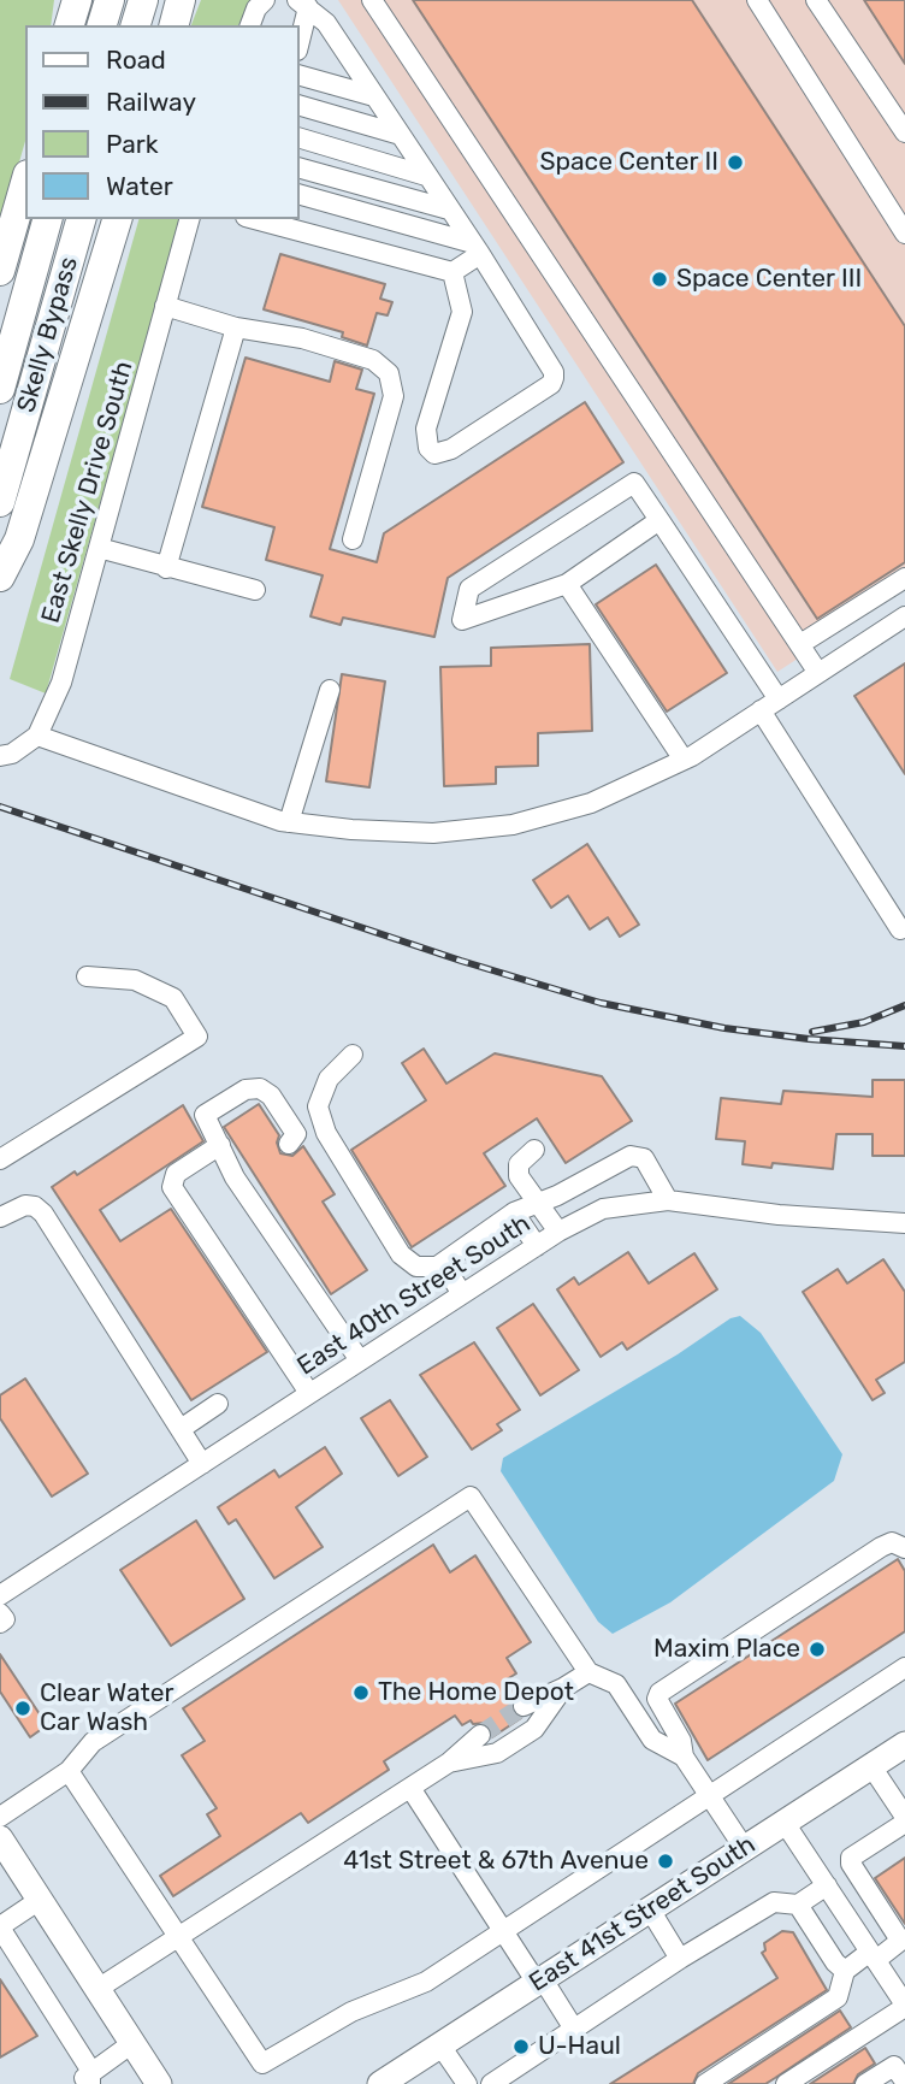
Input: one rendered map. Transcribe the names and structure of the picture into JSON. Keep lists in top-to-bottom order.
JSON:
{
  "streets": {
    "highway": ["Skelly Bypass"],
    "main road": ["East 41st Street South"],
    "street": ["East Skelly Drive South", "East 40th Street South"]
  },
  "places": [
    "Space Center II",
    "Space Center III",
    "Maxim Place",
    "The Home Depot",
    "Clear Water Car Wash",
    "41st Street & 67th Avenue",
    "U-Haul"
  ],
  "legend": [
    "Road",
    "Railway",
    "Park",
    "Water"
  ]
}
